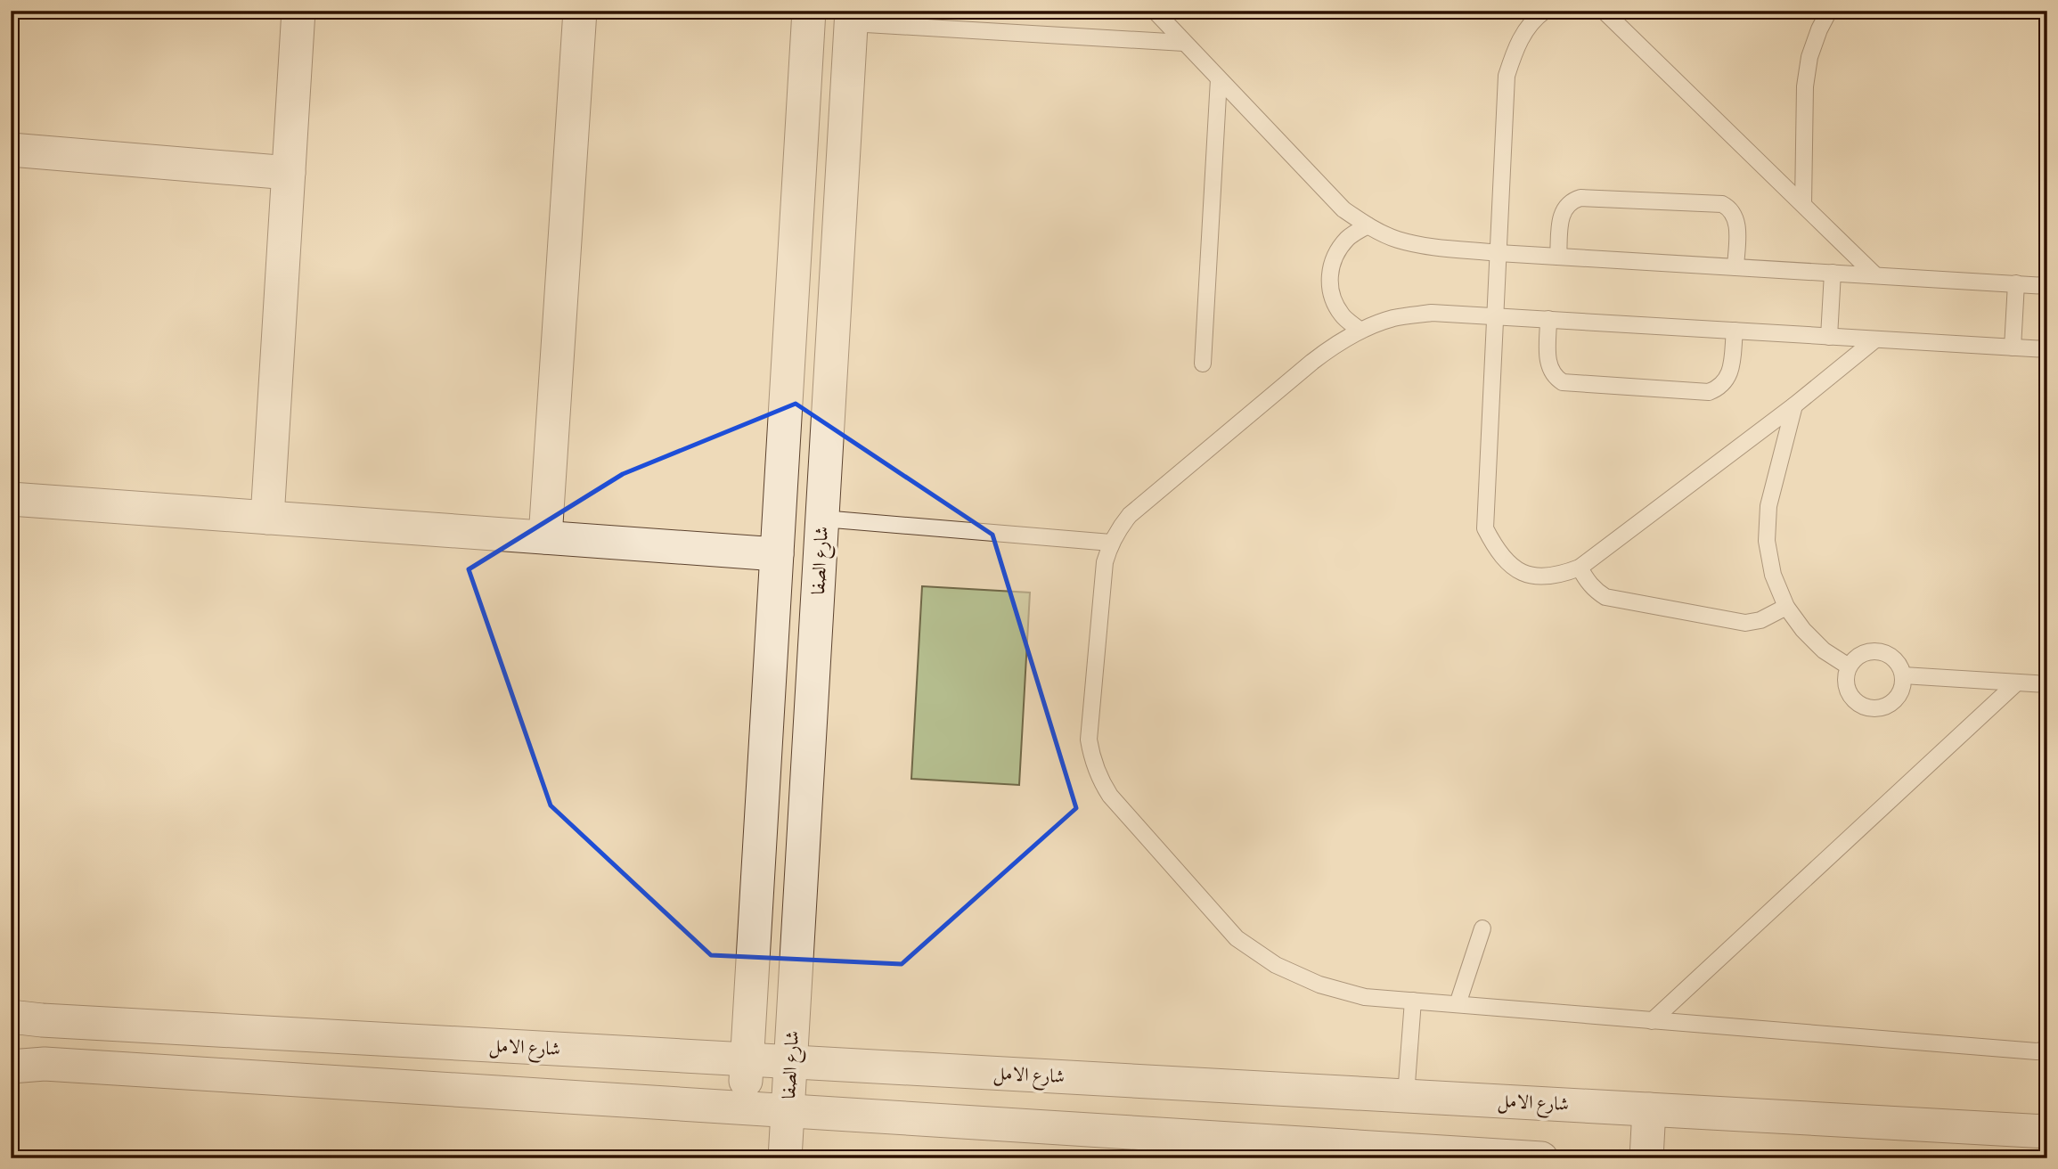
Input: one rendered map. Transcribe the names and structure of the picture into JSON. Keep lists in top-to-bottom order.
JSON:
{
  "streets": {
    "street": ["شارع الصفا", "شارع الامل"]
  },
  "crossings": [
    ["شارع الصفا", "شارع الامل"]
  ]
}
